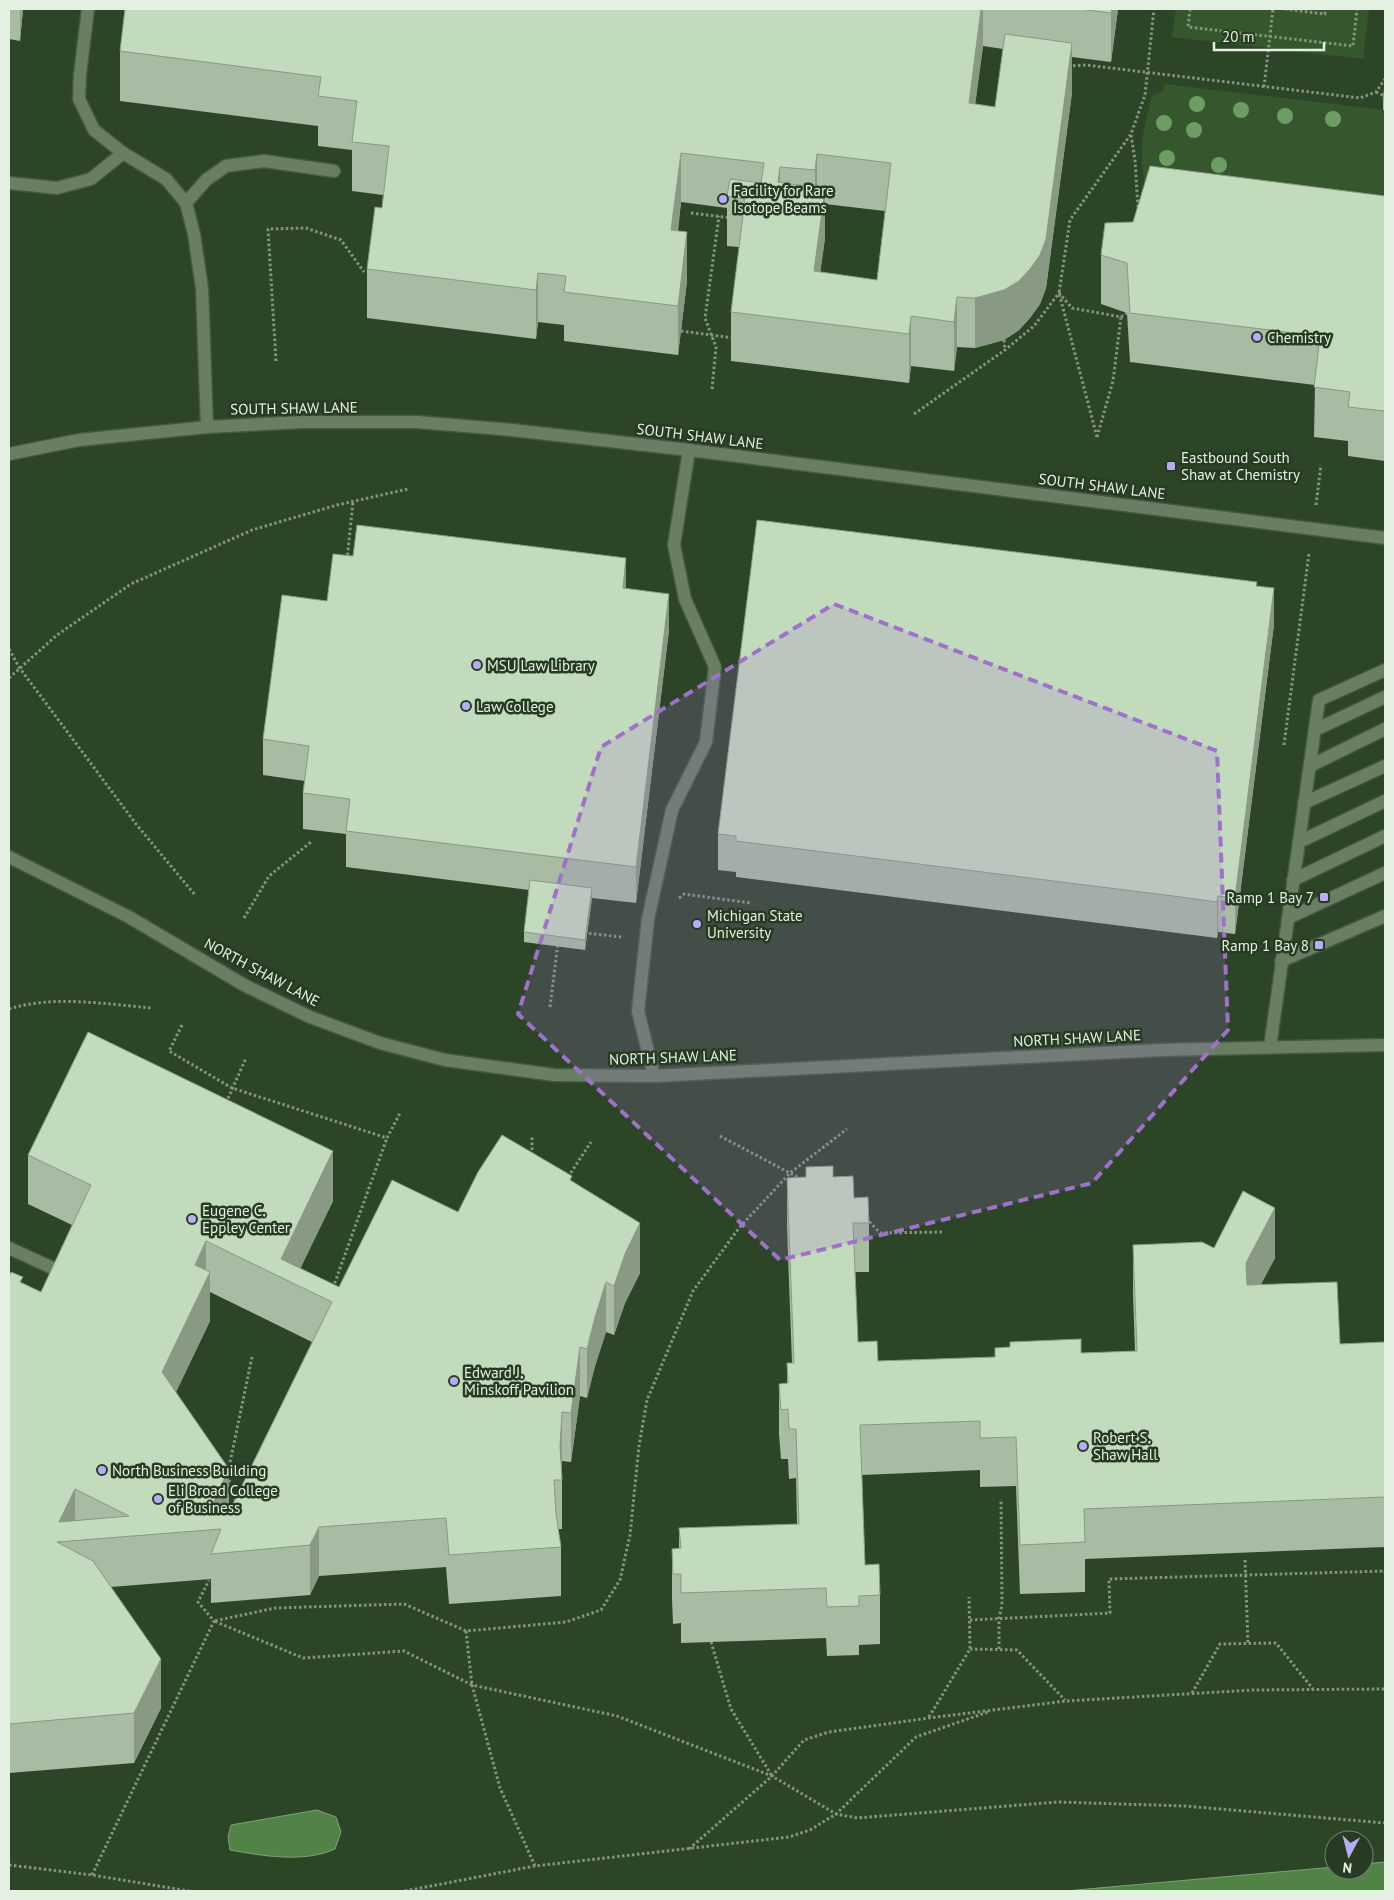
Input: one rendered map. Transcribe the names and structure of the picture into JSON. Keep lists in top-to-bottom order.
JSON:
{
  "streets": {
    "street": ["SOUTH SHAW LANE", "NORTH SHAW LANE"]
  },
  "places": {
    "other": [
      "Facility for Rare Isotope Beams",
      "Chemistry",
      "MSU Law Library",
      "Law College",
      "Michigan State University",
      "Eugene C. Eppley Center",
      "Edward J. Minskoff Pavilion",
      "Robert S. Shaw Hall",
      "North Business Building",
      "Eli Broad College of Business"
    ],
    "transit": ["Eastbound South Shaw at Chemistry", "Ramp 1 Bay 7", "Ramp 1 Bay 8"]
  },
  "scale_bar": "20 m",
  "north": "bottom"
}
